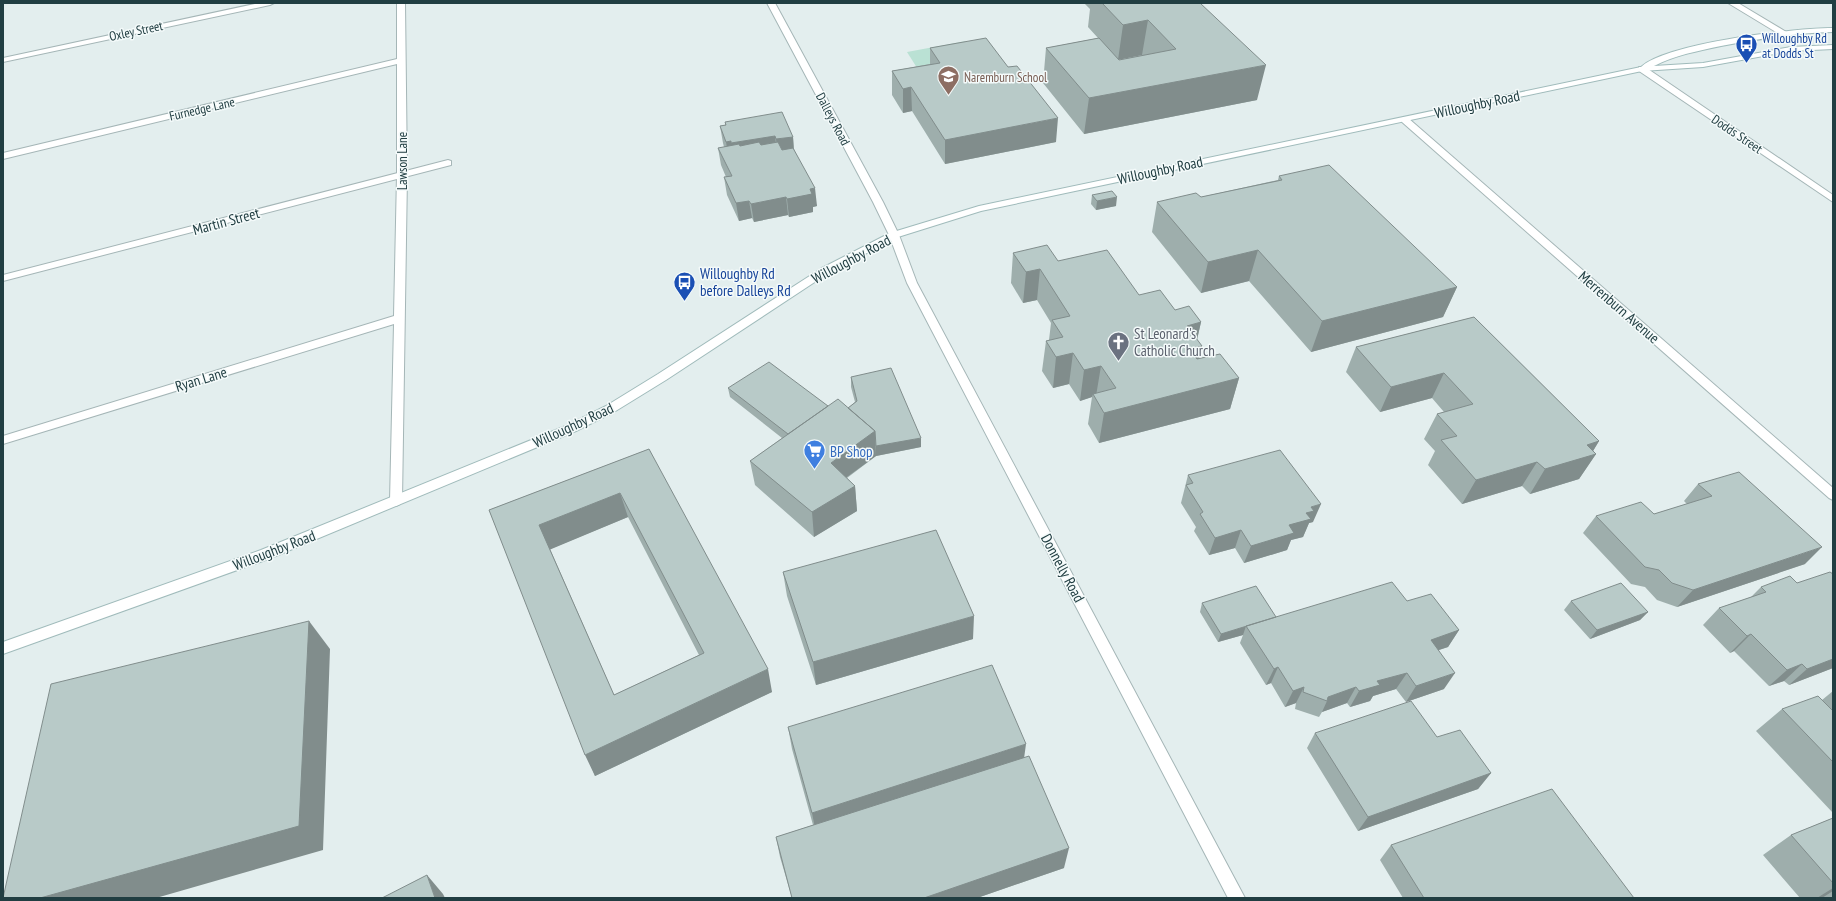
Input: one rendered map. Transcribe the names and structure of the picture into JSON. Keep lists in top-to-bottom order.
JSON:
{
  "streets": {
    "street": [
      "Oxley Street",
      "Willoughby Road",
      "Furnedge Lane",
      "Dalleys Road",
      "Dodds Street",
      "Lawson Lane",
      "Martin Street",
      "Merrenburn Avenue",
      "Ryan Lane",
      "Donnelly Road"
    ]
  },
  "crossings": [
    ["Willoughby Road", "Dalleys Road"],
    ["Willoughby Road", "Dodds Street"],
    ["Willoughby Road", "Lawson Lane"],
    ["Willoughby Road", "Merrenburn Avenue"],
    ["Willoughby Road", "Donnelly Road"],
    ["Furnedge Lane", "Lawson Lane"],
    ["Dalleys Road", "Donnelly Road"],
    ["Lawson Lane", "Martin Street"],
    ["Lawson Lane", "Ryan Lane"]
  ],
  "places": {
    "bus stop": ["Willoughby Rd at Dodds St", "Willoughby Rd before Dalleys Rd"],
    "school or university": ["Naremburn School"],
    "church": ["St Leonard's Catholic Church"],
    "supermarket": ["BP Shop"]
  }
}
